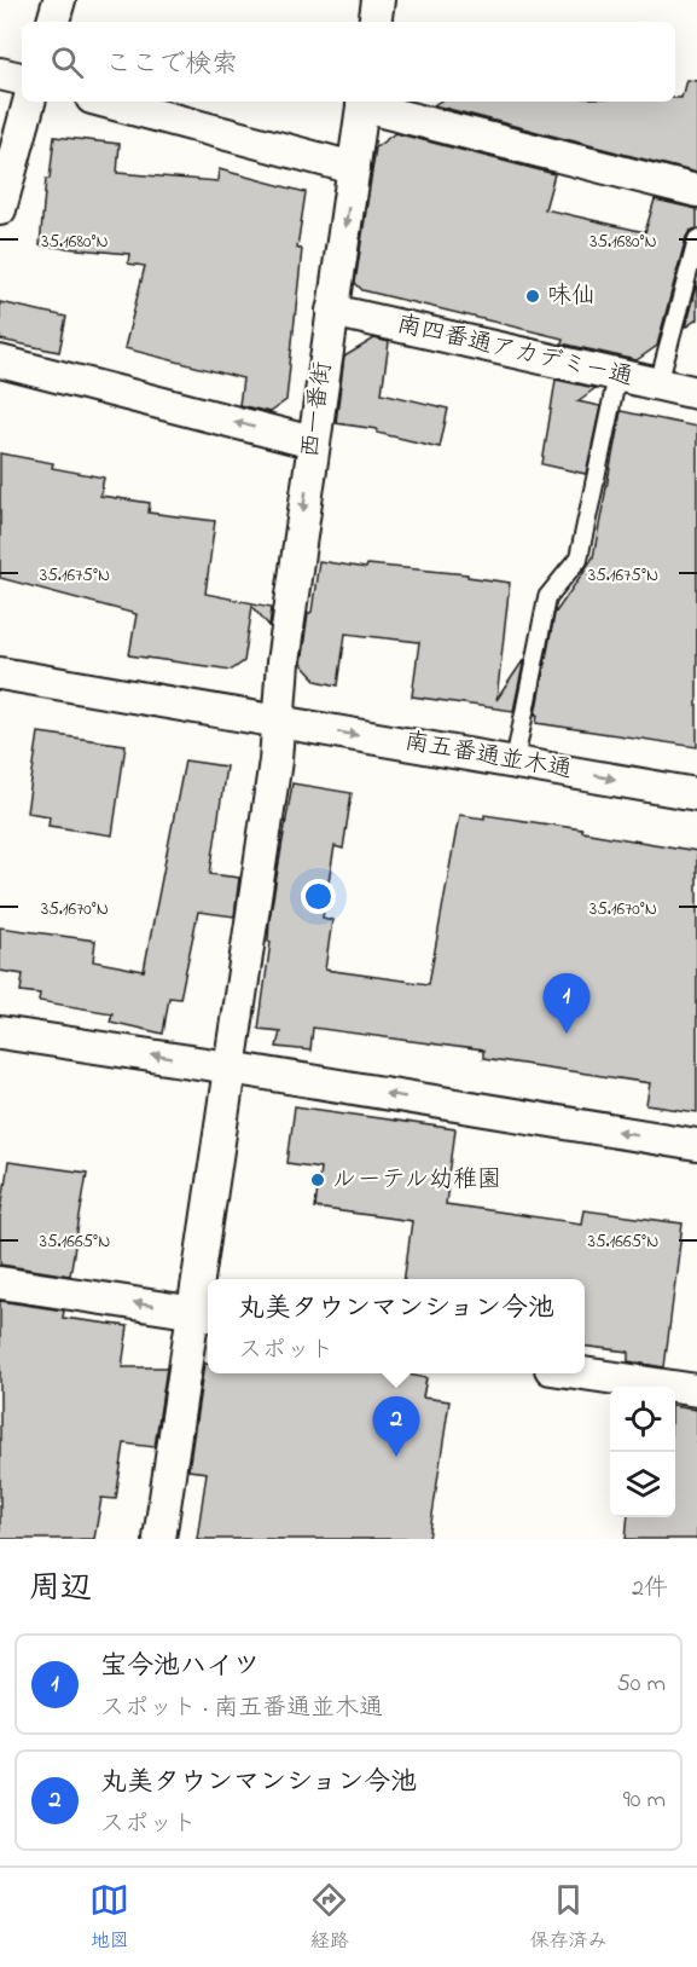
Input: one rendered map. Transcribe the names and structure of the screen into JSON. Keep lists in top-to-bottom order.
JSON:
{
  "streets": {
    "street": ["南四番通アカデミー通", "西一番街", "南五番通並木通"]
  },
  "crossings": [
    ["南四番通アカデミー通", "西一番街"],
    ["西一番街", "南五番通並木通"]
  ],
  "one_way": ["南五番通並木通"],
  "places": ["味仙", "ルーテル幼稚園"],
  "page": {
    "search": "ここで検索",
    "pins": ["1", "2"],
    "popup": ["丸美タウンマンション今池", "スポット"],
    "heading": ["周辺", "2件"],
    "list": [
      {
        "mark": "1",
        "name": "宝今池ハイツ",
        "note": "スポット · 南五番通並木通",
        "value": "50 m"
      },
      {
        "mark": "2",
        "name": "丸美タウンマンション今池",
        "note": "スポット",
        "value": "90 m"
      }
    ],
    "nav": ["地図", "経路", "保存済み"]
  },
  "coordinates": [
    "35.1680°N",
    "35.1675°N",
    "35.1670°N",
    "35.1665°N"
  ]
}
